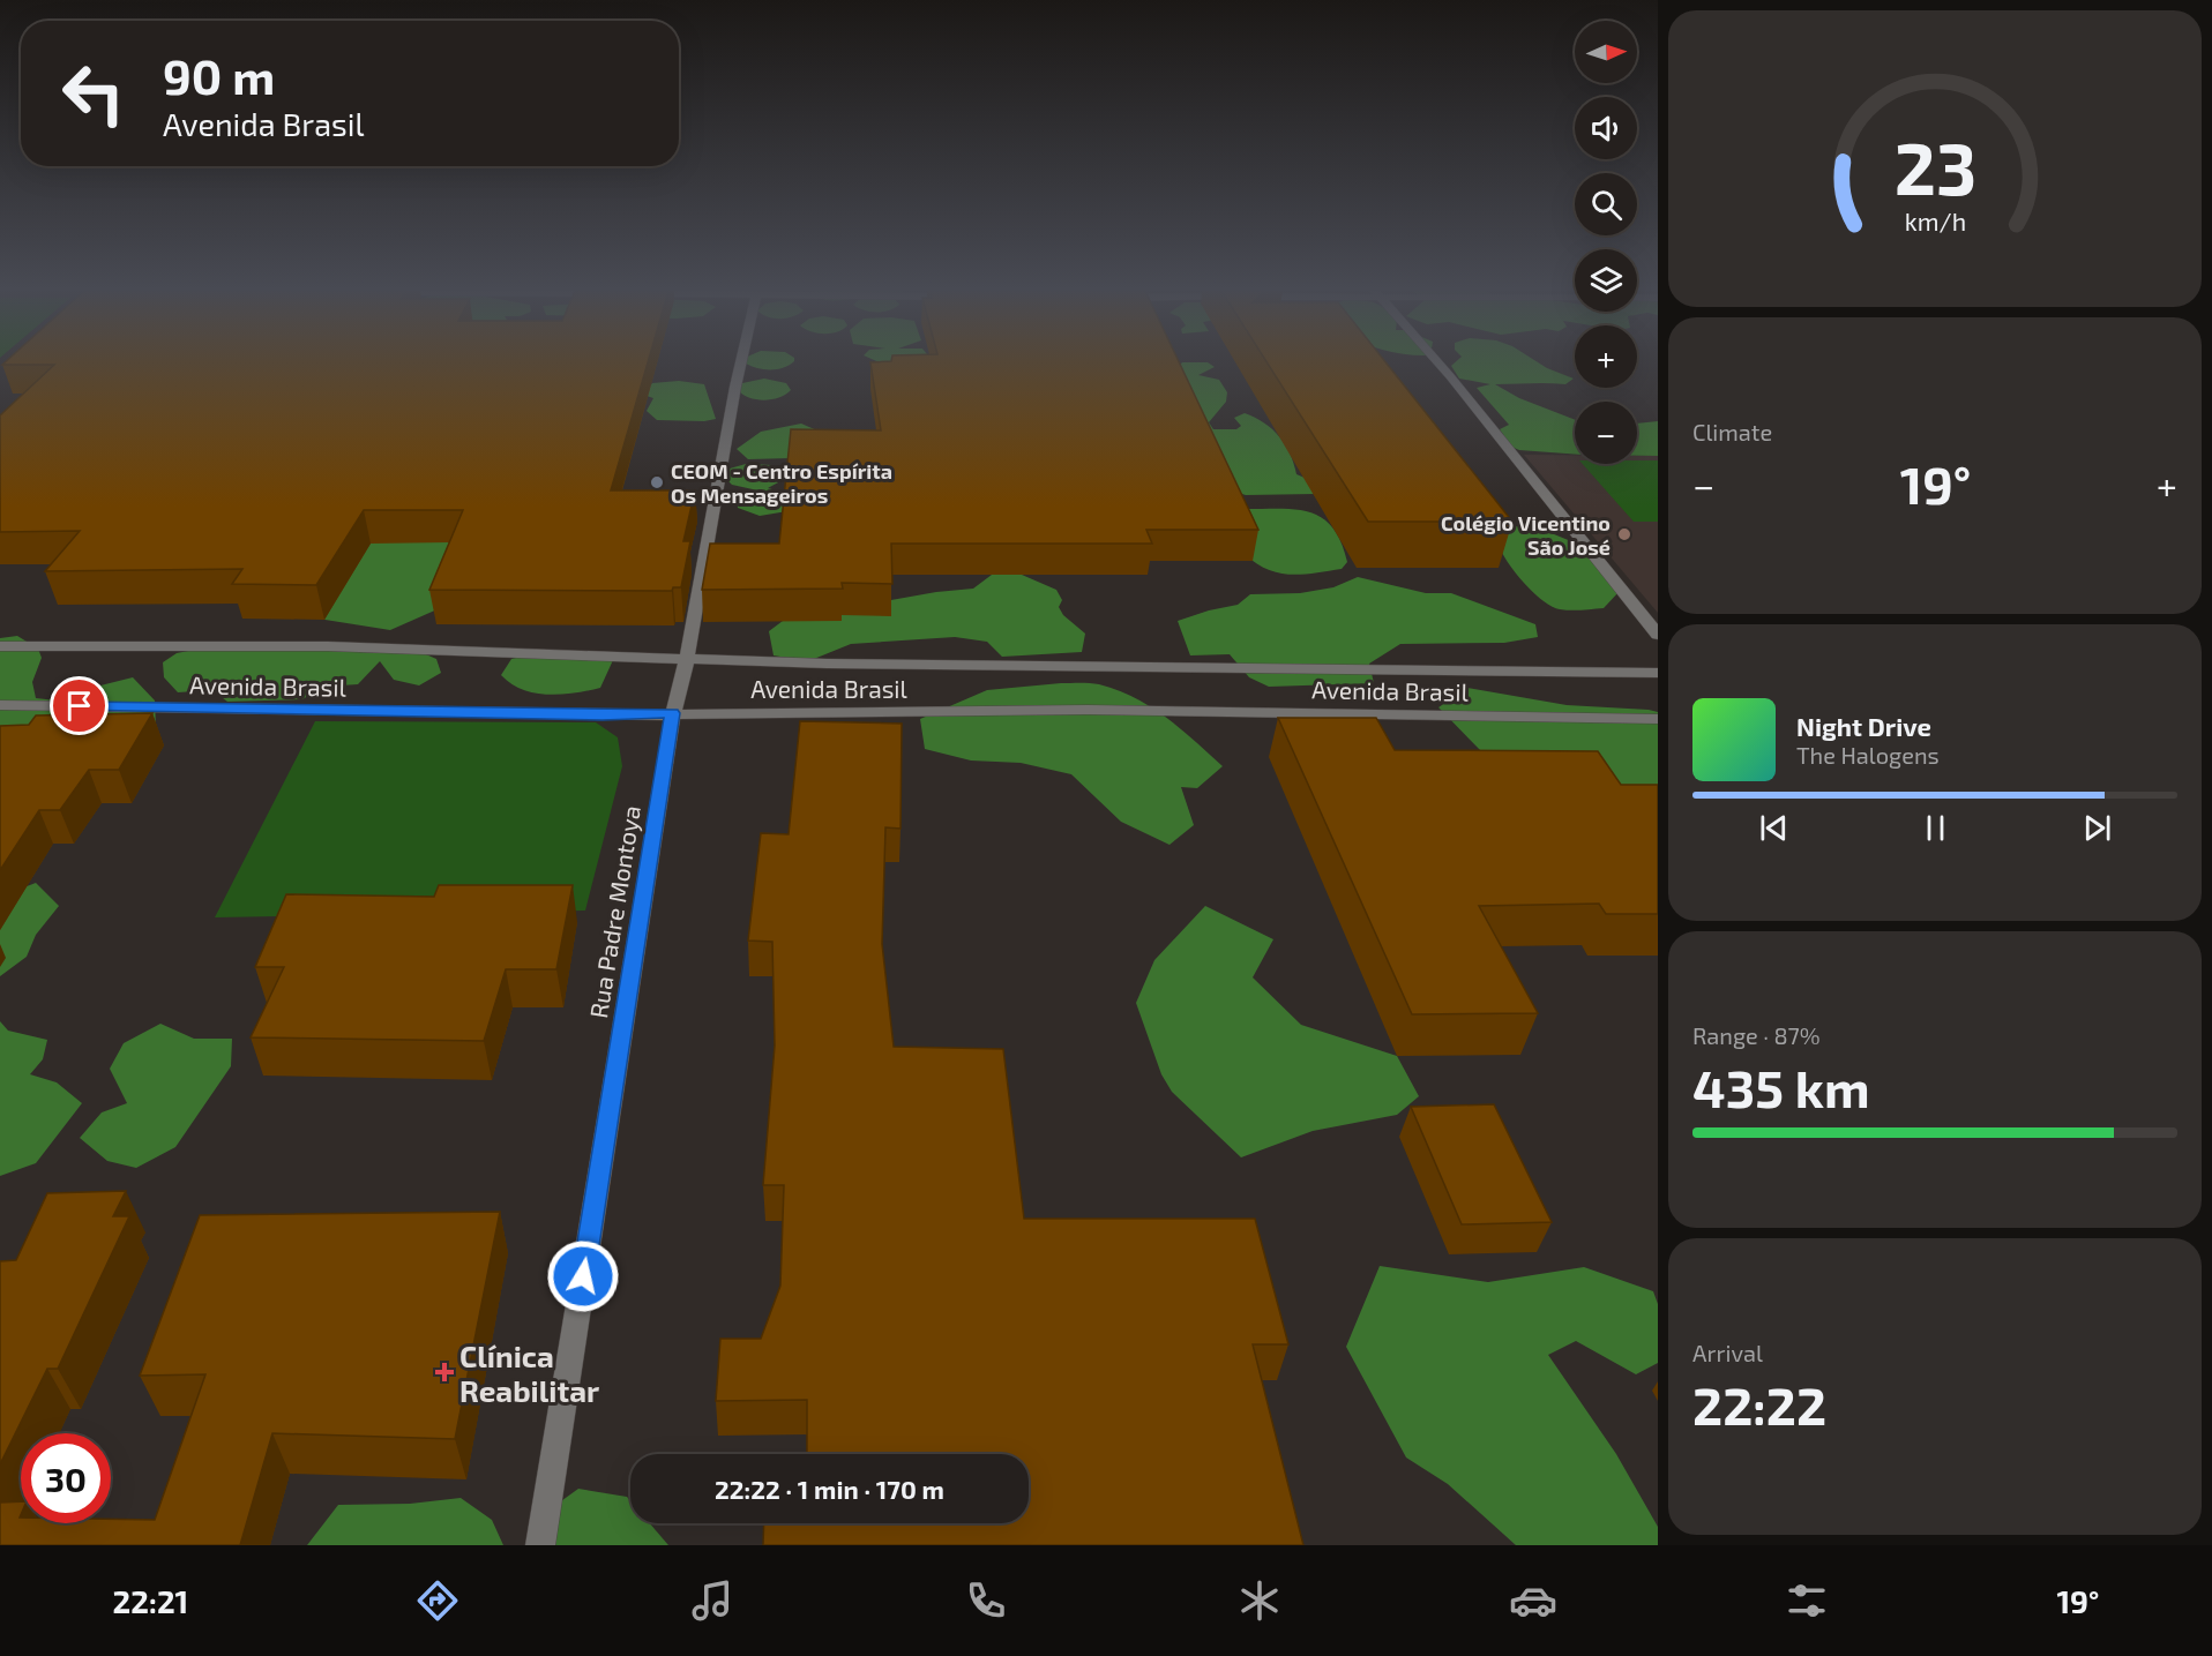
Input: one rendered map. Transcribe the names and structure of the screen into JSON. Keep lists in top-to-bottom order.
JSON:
{
  "streets": {
    "street": ["Avenida Brasil", "Rua Padre Montoya"]
  },
  "crossings": [
    ["Avenida Brasil", "Rua Padre Montoya"]
  ],
  "places": {
    "other": ["CEOM - Centro Espírita Os Mensageiros", "Colégio Vicentino São José"],
    "health": ["Clínica Reabilitar"]
  },
  "north": "right",
  "page": {
    "map_buttons": ["+", "−"],
    "turn": ["90 m", "Avenida Brasil"],
    "tile": [
      "Climate",
      ["Range · 87%", "435 km"],
      ["Arrival", "22:22"]
    ],
    "heat": ["−", "19°", "+"],
    "song": ["Night Drive", "The Halogens"],
    "limit": "30",
    "trip": "22:22 · 1 min · 170 m",
    "tabs": ["22:21", "19°"],
    "gauge": ["23", "km/h"]
  }
}
